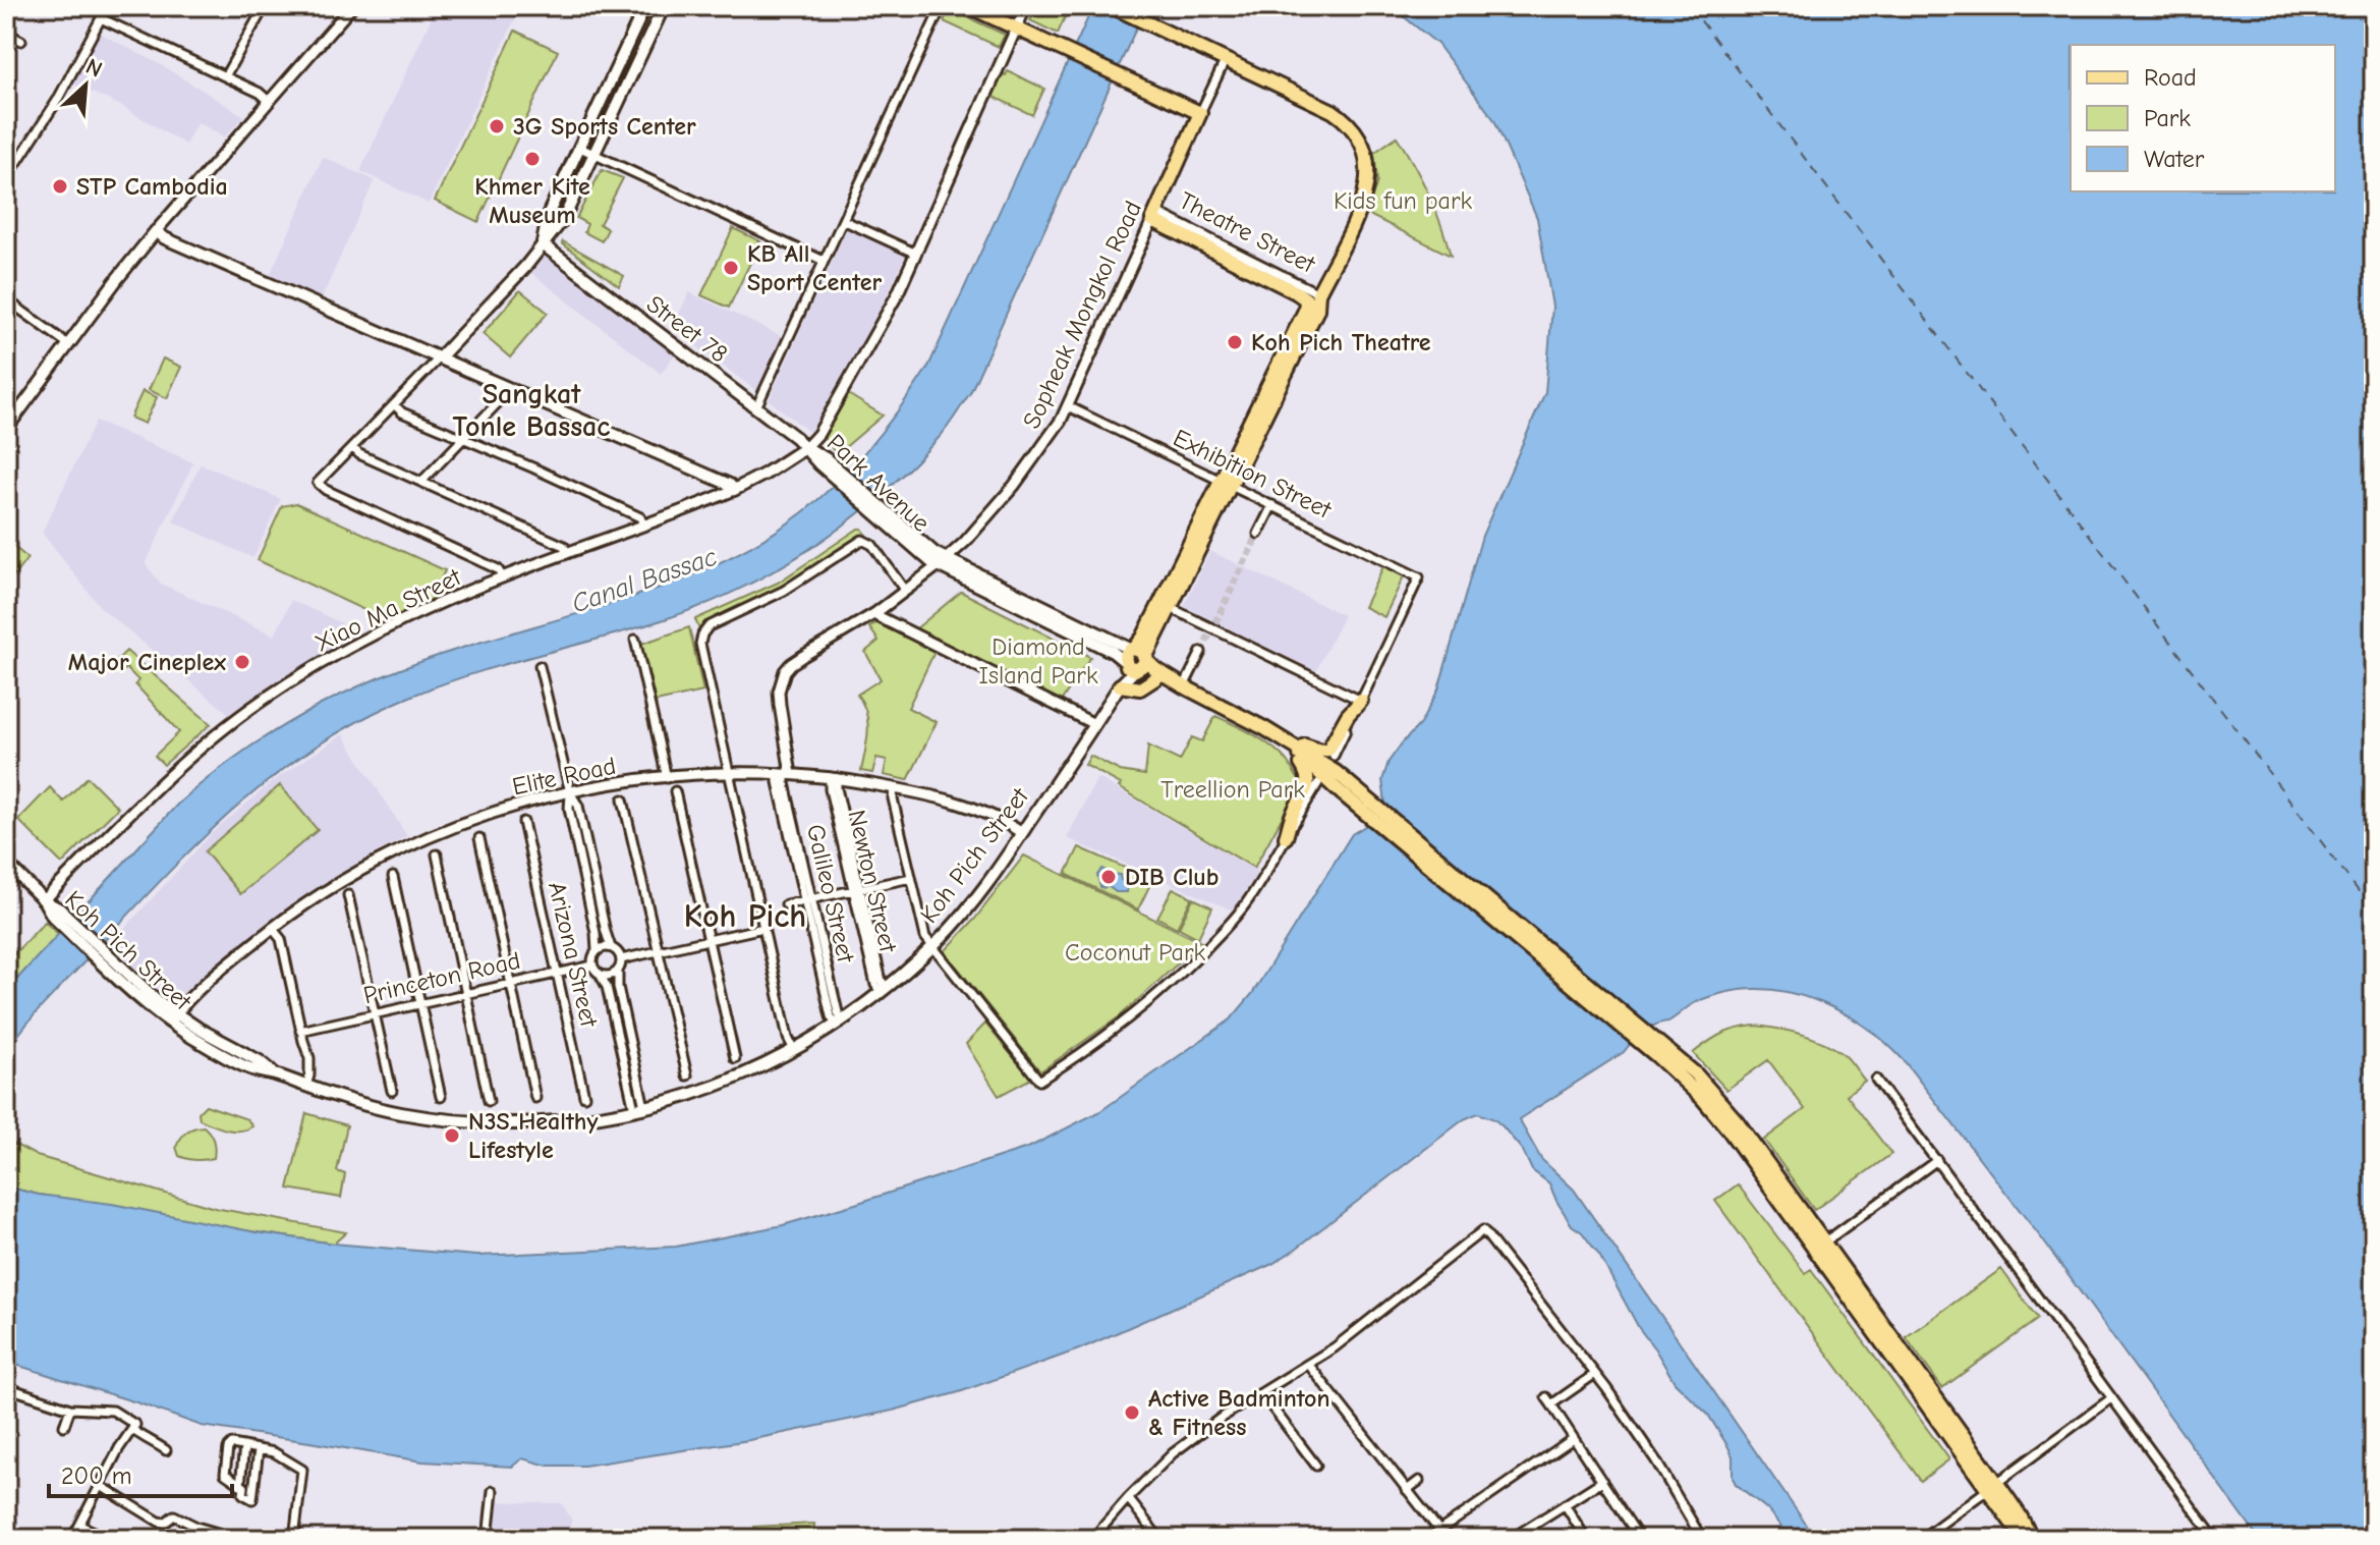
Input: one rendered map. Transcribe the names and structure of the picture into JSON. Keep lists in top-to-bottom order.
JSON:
{
  "streets": {
    "main road": [
      "Theatre Street",
      "Sopheak Mongkol Road",
      "Street 78",
      "Park Avenue",
      "Xiao Ma Street",
      "Koh Pich Street"
    ],
    "street": [
      "Exhibition Street",
      "Elite Road",
      "Newton Street",
      "Galileo Street",
      "Arizona Street",
      "Princeton Road"
    ]
  },
  "crossings": [
    ["Theatre Street", "Sopheak Mongkol Road"],
    ["Theatre Street", "Koh Pich Street"],
    ["Sopheak Mongkol Road", "Exhibition Street"],
    ["Sopheak Mongkol Road", "Park Avenue"],
    ["Sopheak Mongkol Road", "Elite Road"],
    ["Sopheak Mongkol Road", "Koh Pich Street"],
    ["Sopheak Mongkol Road", "Galileo Street"],
    ["Street 78", "Park Avenue"],
    ["Street 78", "Xiao Ma Street"],
    ["Exhibition Street", "Koh Pich Street"],
    ["Park Avenue", "Xiao Ma Street"],
    ["Park Avenue", "Koh Pich Street"],
    ["Xiao Ma Street", "Koh Pich Street"],
    ["Elite Road", "Koh Pich Street"],
    ["Elite Road", "Newton Street"],
    ["Elite Road", "Galileo Street"],
    ["Koh Pich Street", "Newton Street"],
    ["Koh Pich Street", "Galileo Street"],
    ["Arizona Street", "Princeton Road"]
  ],
  "districts": ["Sangkat Tonle Bassac", "Koh Pich"],
  "water": ["Canal Bassac"],
  "parks": [
    "Kids fun park",
    "Diamond Island Park",
    "Treellion Park",
    "Coconut Park"
  ],
  "places": [
    "3G Sports Center",
    "Khmer Kite Museum",
    "STP Cambodia",
    "KB All Sport Center",
    "Koh Pich Theatre",
    "Major Cineplex",
    "DIB Club",
    "N3S Healthy Lifestyle",
    "Active Badminton & Fitness"
  ],
  "legend": ["Road", "Park", "Water"],
  "scale_bar": "200 m",
  "north": "top right"
}
